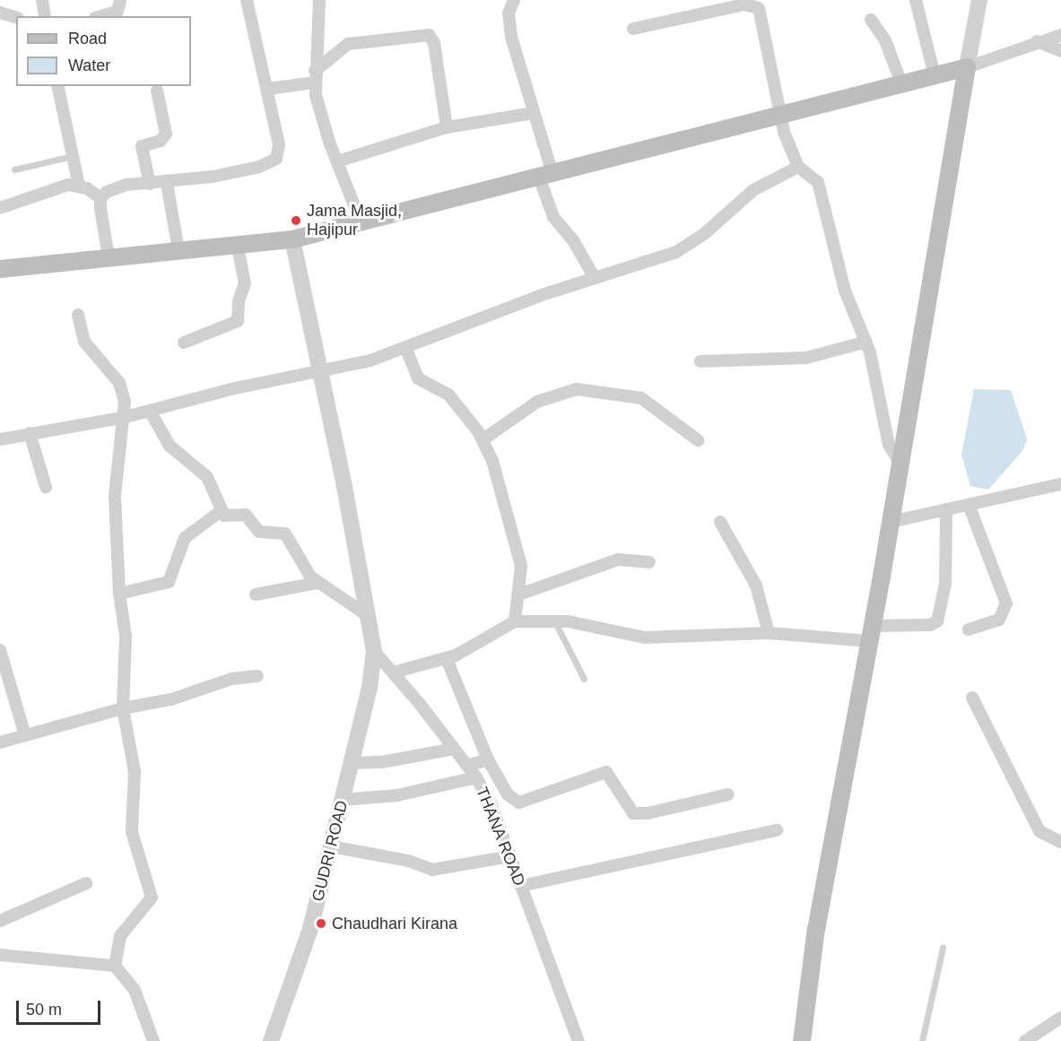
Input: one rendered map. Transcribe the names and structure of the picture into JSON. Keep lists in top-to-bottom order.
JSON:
{
  "streets": {
    "street": ["THANA ROAD", "GUDRI ROAD"]
  },
  "crossings": [
    ["THANA ROAD", "GUDRI ROAD"]
  ],
  "places": ["Jama Masjid, Hajipur", "Chaudhari Kirana"],
  "legend": ["Road", "Water"],
  "scale_bar": "50 m"
}
